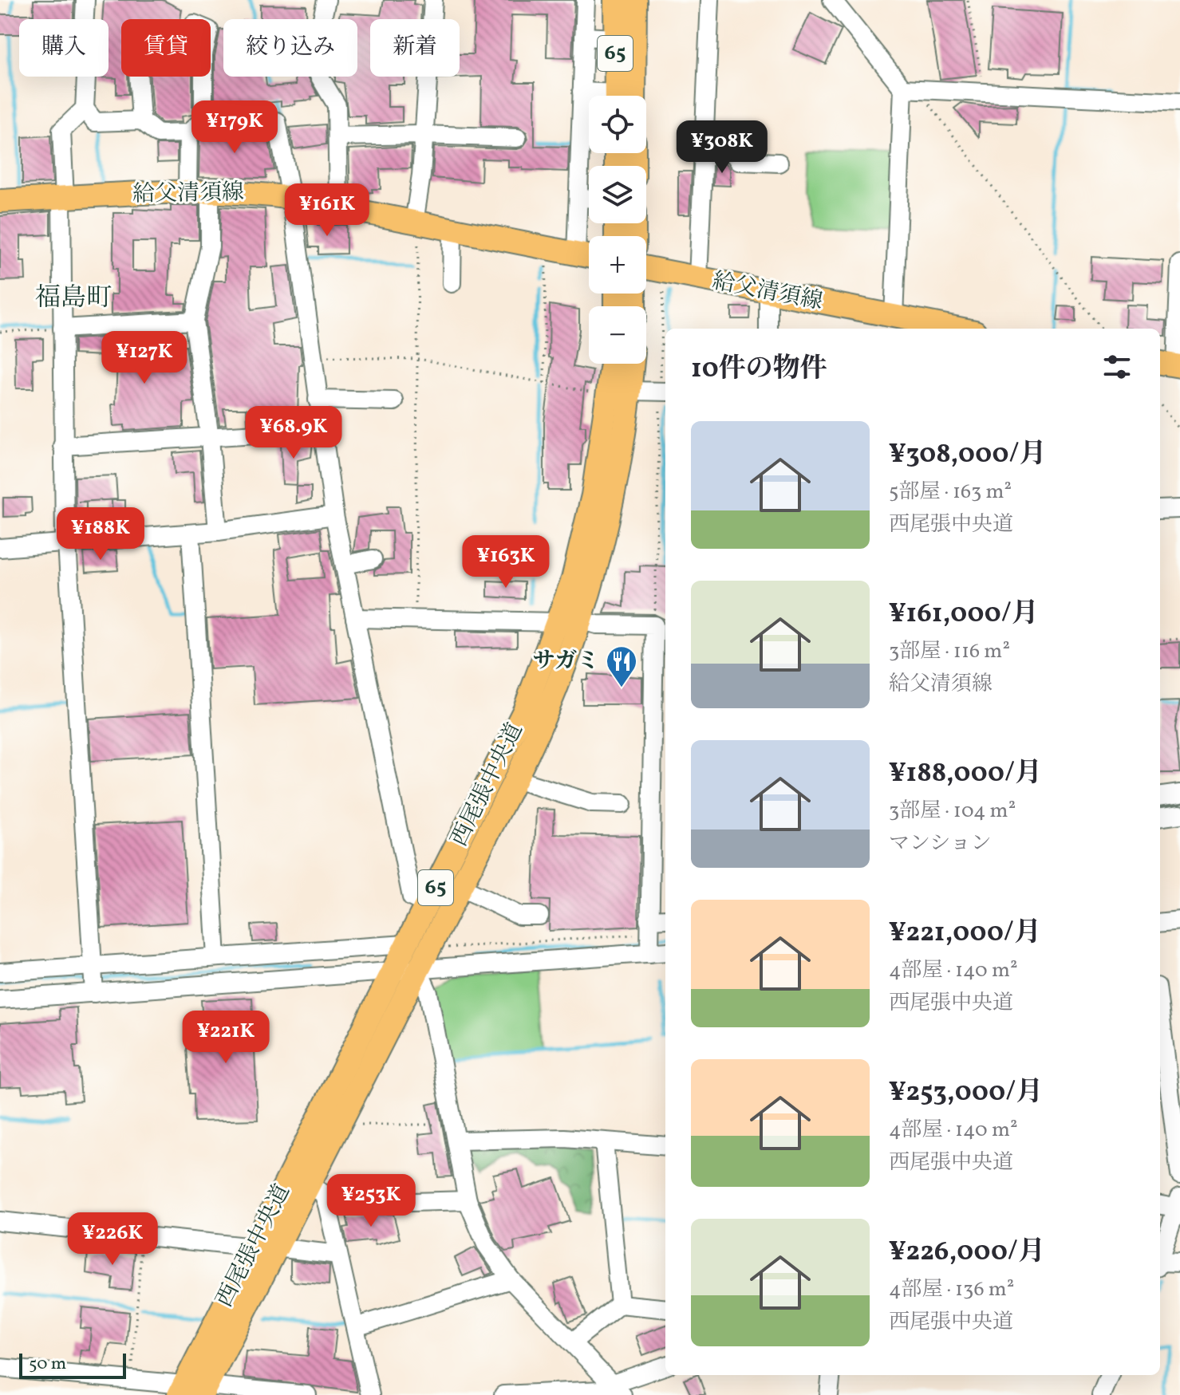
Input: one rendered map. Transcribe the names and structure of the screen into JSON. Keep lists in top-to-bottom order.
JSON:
{
  "streets": {
    "main road": ["65", "給父清須線", "西尾張中央道"]
  },
  "districts": ["福島町"],
  "places": {
    "restaurant": ["サガミ"]
  },
  "scale_bar": "50 m",
  "page": {
    "chip": [
      "購入",
      "賃貸",
      "絞り込み",
      "新着"
    ],
    "map_buttons": ["+", "−"],
    "price": [
      "¥179K",
      "¥308K",
      "¥161K",
      "¥127K",
      "¥68.9K",
      "¥188K",
      "¥163K",
      "¥221K",
      "¥253K",
      "¥226K"
    ],
    "heading": "10件の物件",
    "list": [
      {
        "name": "¥308,000/月",
        "note": "5部屋 · 163 m² · 西尾張中央道"
      },
      {
        "name": "¥161,000/月",
        "note": "3部屋 · 116 m² · 給父清須線"
      },
      {
        "name": "¥188,000/月",
        "note": "3部屋 · 104 m² · マンション"
      },
      {
        "name": "¥221,000/月",
        "note": "4部屋 · 140 m² · 西尾張中央道"
      },
      {
        "name": "¥253,000/月",
        "note": "4部屋 · 140 m² · 西尾張中央道"
      },
      {
        "name": "¥226,000/月",
        "note": "4部屋 · 136 m² · 西尾張中央道"
      }
    ],
    "scale": "50 m"
  }
}
